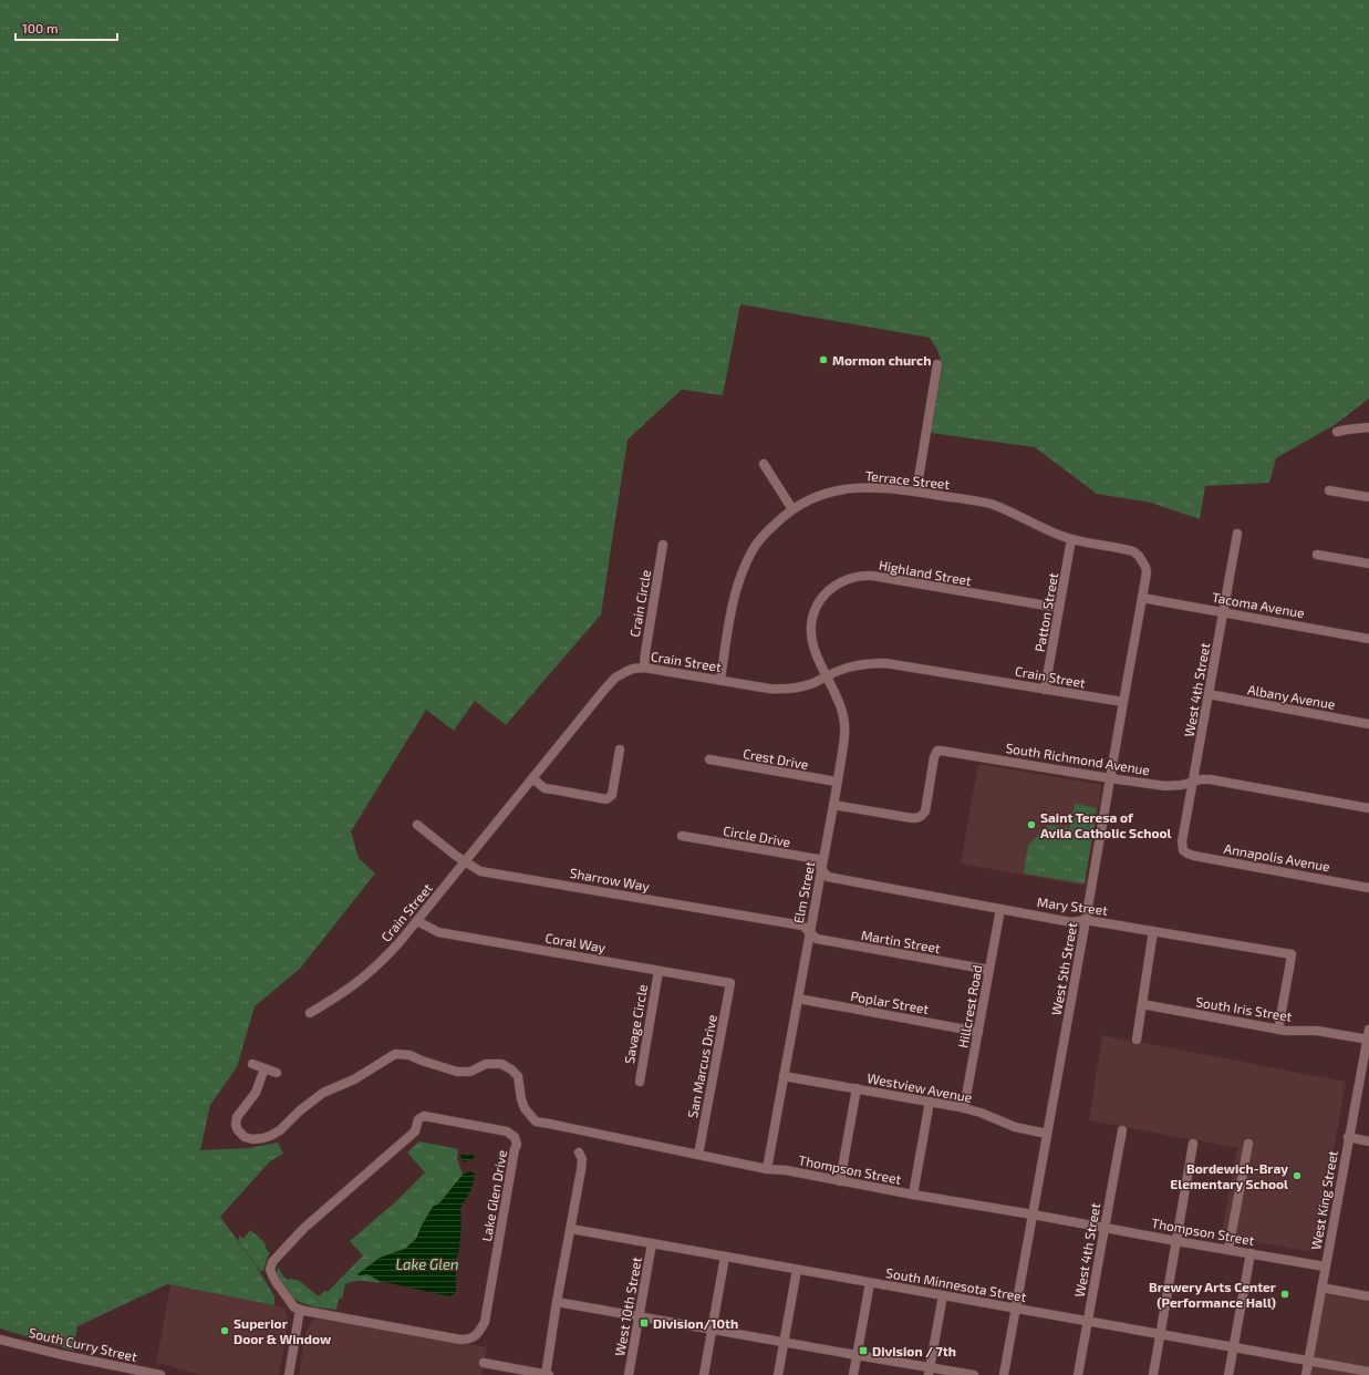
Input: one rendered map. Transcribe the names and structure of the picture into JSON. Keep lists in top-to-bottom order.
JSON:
{
  "streets": {
    "street": [
      "Terrace Street",
      "Highland Street",
      "Crain Circle",
      "Tacoma Avenue",
      "Patton Street",
      "Crain Street",
      "West 4th Street",
      "Albany Avenue",
      "Crest Drive",
      "South Richmond Avenue",
      "Circle Drive",
      "Annapolis Avenue",
      "Sharrow Way",
      "Elm Street",
      "Mary Street",
      "Martin Street",
      "Coral Way",
      "West 5th Street",
      "Poplar Street",
      "Hillcrest Road",
      "South Iris Street",
      "Savage Circle",
      "San Marcus Drive",
      "Westview Avenue",
      "Thompson Street",
      "Lake Glen Drive",
      "West King Street",
      "South Minnesota Street",
      "West 10th Street",
      "South Curry Street"
    ]
  },
  "crossings": [
    ["Terrace Street", "Patton Street"],
    ["Terrace Street", "Crain Street"],
    ["Terrace Street", "West 5th Street"],
    ["Highland Street", "Patton Street"],
    ["Highland Street", "Elm Street"],
    ["Crain Circle", "Crain Street"],
    ["Tacoma Avenue", "West 4th Street"],
    ["Tacoma Avenue", "West 5th Street"],
    ["Patton Street", "Crain Street"],
    ["Crain Street", "Sharrow Way"],
    ["Crain Street", "Elm Street"],
    ["Crain Street", "Coral Way"],
    ["Crain Street", "West 5th Street"],
    ["West 4th Street", "Albany Avenue"],
    ["West 4th Street", "South Richmond Avenue"],
    ["West 4th Street", "Annapolis Avenue"],
    ["West 4th Street", "Thompson Street"],
    ["West 4th Street", "South Minnesota Street"],
    ["Crest Drive", "Elm Street"],
    ["South Richmond Avenue", "Elm Street"],
    ["South Richmond Avenue", "West 5th Street"],
    ["Circle Drive", "Elm Street"],
    ["Circle Drive", "Mary Street"],
    ["Sharrow Way", "Elm Street"],
    ["Sharrow Way", "Martin Street"],
    ["Elm Street", "Mary Street"],
    ["Elm Street", "Martin Street"],
    ["Elm Street", "Poplar Street"],
    ["Elm Street", "Westview Avenue"],
    ["Elm Street", "Thompson Street"],
    ["Mary Street", "West 5th Street"],
    ["Mary Street", "Hillcrest Road"],
    ["Mary Street", "South Iris Street"],
    ["Martin Street", "Hillcrest Road"],
    ["Coral Way", "Savage Circle"],
    ["Coral Way", "San Marcus Drive"],
    ["West 5th Street", "Westview Avenue"],
    ["West 5th Street", "Thompson Street"],
    ["West 5th Street", "South Minnesota Street"],
    ["Poplar Street", "Hillcrest Road"],
    ["Hillcrest Road", "Westview Avenue"],
    ["South Iris Street", "West King Street"],
    ["San Marcus Drive", "Thompson Street"],
    ["Thompson Street", "West King Street"],
    ["West King Street", "South Minnesota Street"],
    ["South Minnesota Street", "West 10th Street"]
  ],
  "water": ["Lake Glen"],
  "places": {
    "other": [
      "Mormon church",
      "Saint Teresa of Avila Catholic School",
      "Bordewich-Bray Elementary School",
      "Brewery Arts Center (Performance Hall)",
      "Superior Door & Window"
    ],
    "transit": ["Division/10th", "Division / 7th"]
  },
  "scale_bar": "100 m"
}
